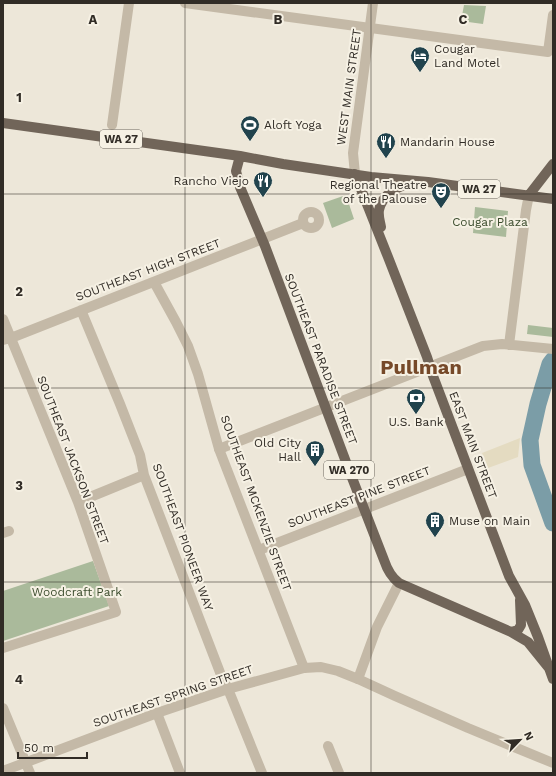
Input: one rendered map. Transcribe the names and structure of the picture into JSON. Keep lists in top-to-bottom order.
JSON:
{
  "streets": {
    "main road": [
      "WA 27",
      "SOUTHEAST PARADISE STREET",
      "EAST MAIN STREET",
      "WA 270"
    ],
    "street": [
      "WEST MAIN STREET",
      "SOUTHEAST HIGH STREET",
      "SOUTHEAST JACKSON STREET",
      "SOUTHEAST PINE STREET",
      "SOUTHEAST MCKENZIE STREET",
      "SOUTHEAST PIONEER WAY",
      "SOUTHEAST SPRING STREET"
    ]
  },
  "crossings": [
    ["WEST MAIN STREET", "WA 27"],
    ["WEST MAIN STREET", "EAST MAIN STREET"],
    ["WA 27", "SOUTHEAST PARADISE STREET"],
    ["WA 27", "EAST MAIN STREET"],
    ["SOUTHEAST HIGH STREET", "SOUTHEAST PARADISE STREET"],
    ["SOUTHEAST HIGH STREET", "SOUTHEAST JACKSON STREET"],
    ["SOUTHEAST HIGH STREET", "SOUTHEAST MCKENZIE STREET"],
    ["SOUTHEAST HIGH STREET", "SOUTHEAST PIONEER WAY"],
    ["SOUTHEAST PARADISE STREET", "SOUTHEAST PINE STREET"],
    ["EAST MAIN STREET", "SOUTHEAST PINE STREET"],
    ["SOUTHEAST PINE STREET", "SOUTHEAST MCKENZIE STREET"],
    ["SOUTHEAST MCKENZIE STREET", "SOUTHEAST SPRING STREET"],
    ["SOUTHEAST PIONEER WAY", "SOUTHEAST SPRING STREET"]
  ],
  "districts": ["Pullman"],
  "parks": ["Cougar Plaza", "Woodcraft Park"],
  "places": {
    "hotel": ["Cougar Land Motel"],
    "sports": ["Aloft Yoga"],
    "restaurant": ["Mandarin House", "Rancho Viejo"],
    "theatre": ["Regional Theatre of the Palouse"],
    "bank": ["U.S. Bank"],
    "building": ["Old City Hall", "Muse on Main"]
  },
  "scale_bar": "50 m",
  "north": "top right",
  "grid": {
    "columns": ["A", "B", "C"],
    "rows": [
      "1",
      "2",
      "3",
      "4"
    ]
  }
}
